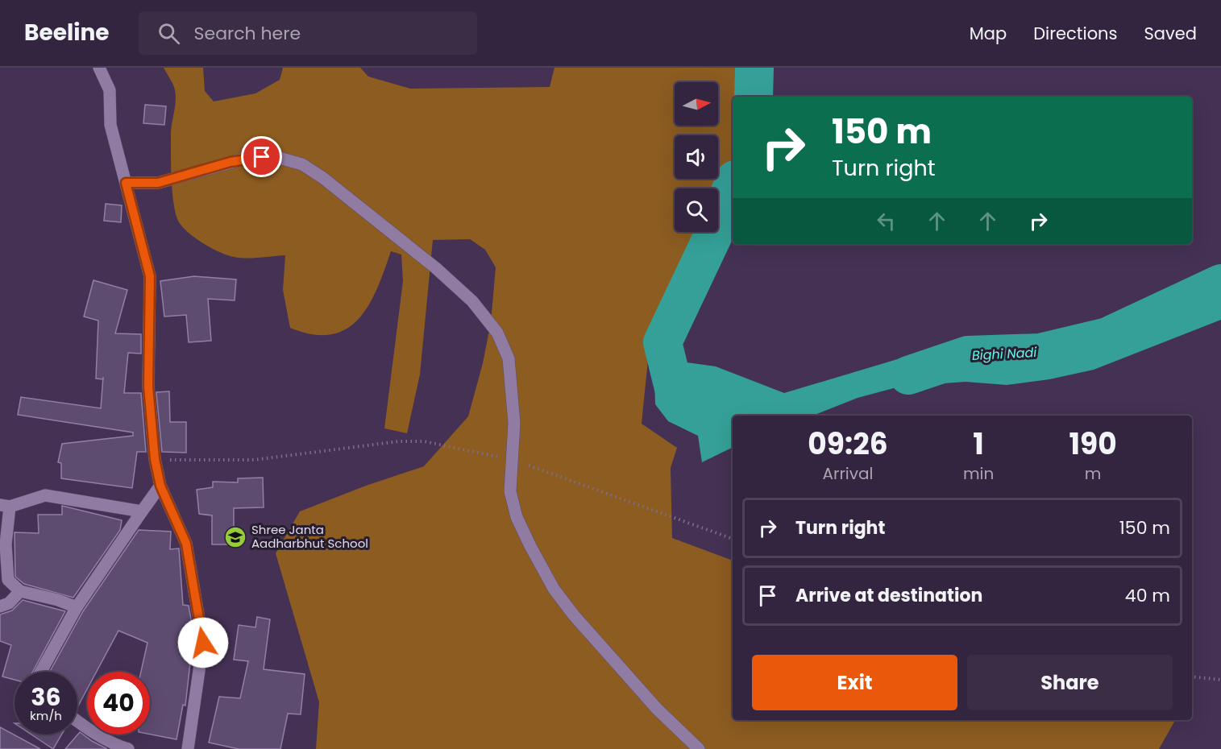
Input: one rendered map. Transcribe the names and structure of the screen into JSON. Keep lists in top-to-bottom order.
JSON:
{
  "water": ["Bighi Nadi"],
  "places": {
    "school or university": ["Shree Janta Aadharbhut School"]
  },
  "north": "right",
  "page": {
    "header": "Beeline",
    "search": "Search here",
    "nav": ["Map", "Directions", "Saved"],
    "turn": ["150 m", "Turn right"],
    "eta": [
      "09:26",
      "Arrival",
      "1",
      "min",
      "190",
      "m"
    ],
    "list": [
      {
        "name": "Turn right",
        "value": "150 m"
      },
      {
        "name": "Arrive at destination",
        "value": "40 m"
      }
    ],
    "buttons": ["Exit", "Share"],
    "speed": "36 km/h",
    "limit": "40"
  }
}
